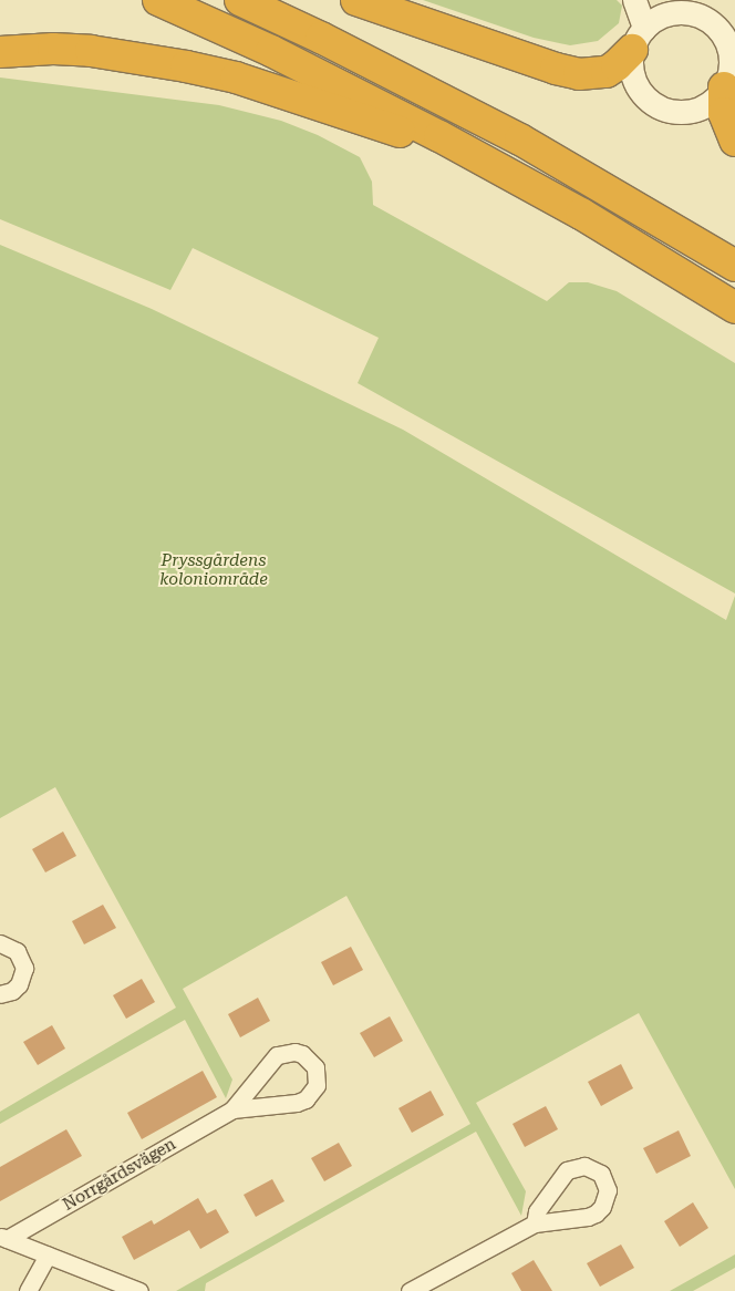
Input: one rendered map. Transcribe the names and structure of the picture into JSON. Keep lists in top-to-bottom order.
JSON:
{
  "streets": {
    "street": ["Norrgårdsvägen"]
  },
  "parks": ["Pryssgårdens koloniområde"]
}
